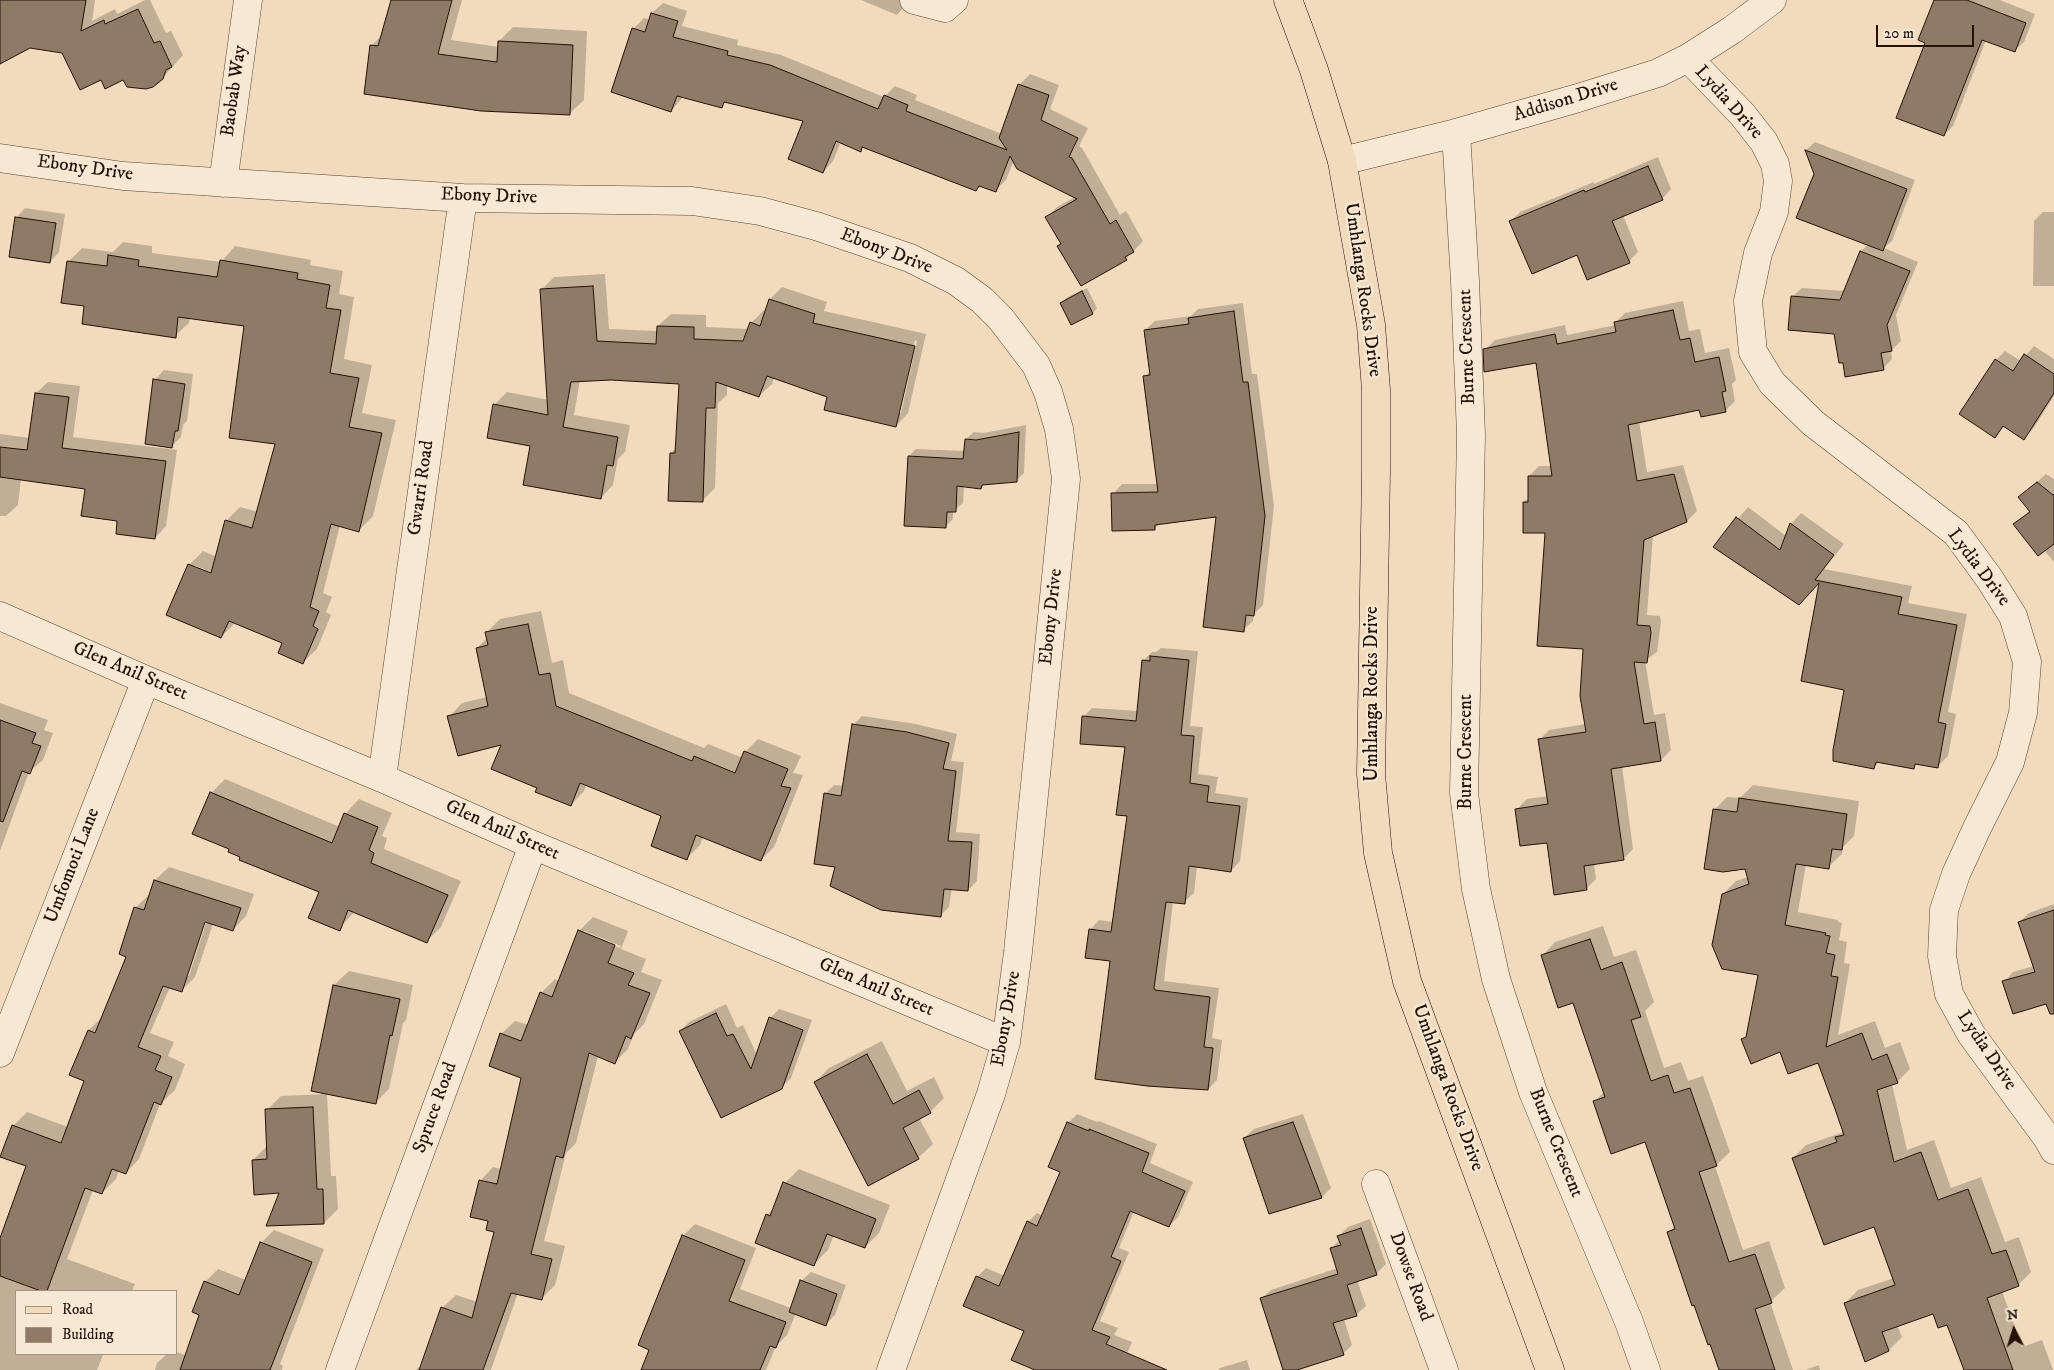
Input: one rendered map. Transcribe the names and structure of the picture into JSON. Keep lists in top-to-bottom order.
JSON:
{
  "streets": {
    "main road": ["Umhlanga Rocks Drive"],
    "street": [
      "Baobab Way",
      "Addison Drive",
      "Lydia Drive",
      "Ebony Drive",
      "Burne Crescent",
      "Gwarri Road",
      "Glen Anil Street",
      "Umfomoti Lane",
      "Spruce Road",
      "Dowse Road"
    ]
  },
  "crossings": [
    ["Baobab Way", "Ebony Drive"],
    ["Addison Drive", "Lydia Drive"],
    ["Addison Drive", "Umhlanga Rocks Drive"],
    ["Addison Drive", "Burne Crescent"],
    ["Ebony Drive", "Gwarri Road"],
    ["Ebony Drive", "Glen Anil Street"],
    ["Gwarri Road", "Glen Anil Street"],
    ["Glen Anil Street", "Umfomoti Lane"],
    ["Glen Anil Street", "Spruce Road"]
  ],
  "legend": ["Road", "Building"],
  "scale_bar": "20 m",
  "north": "top"
}
